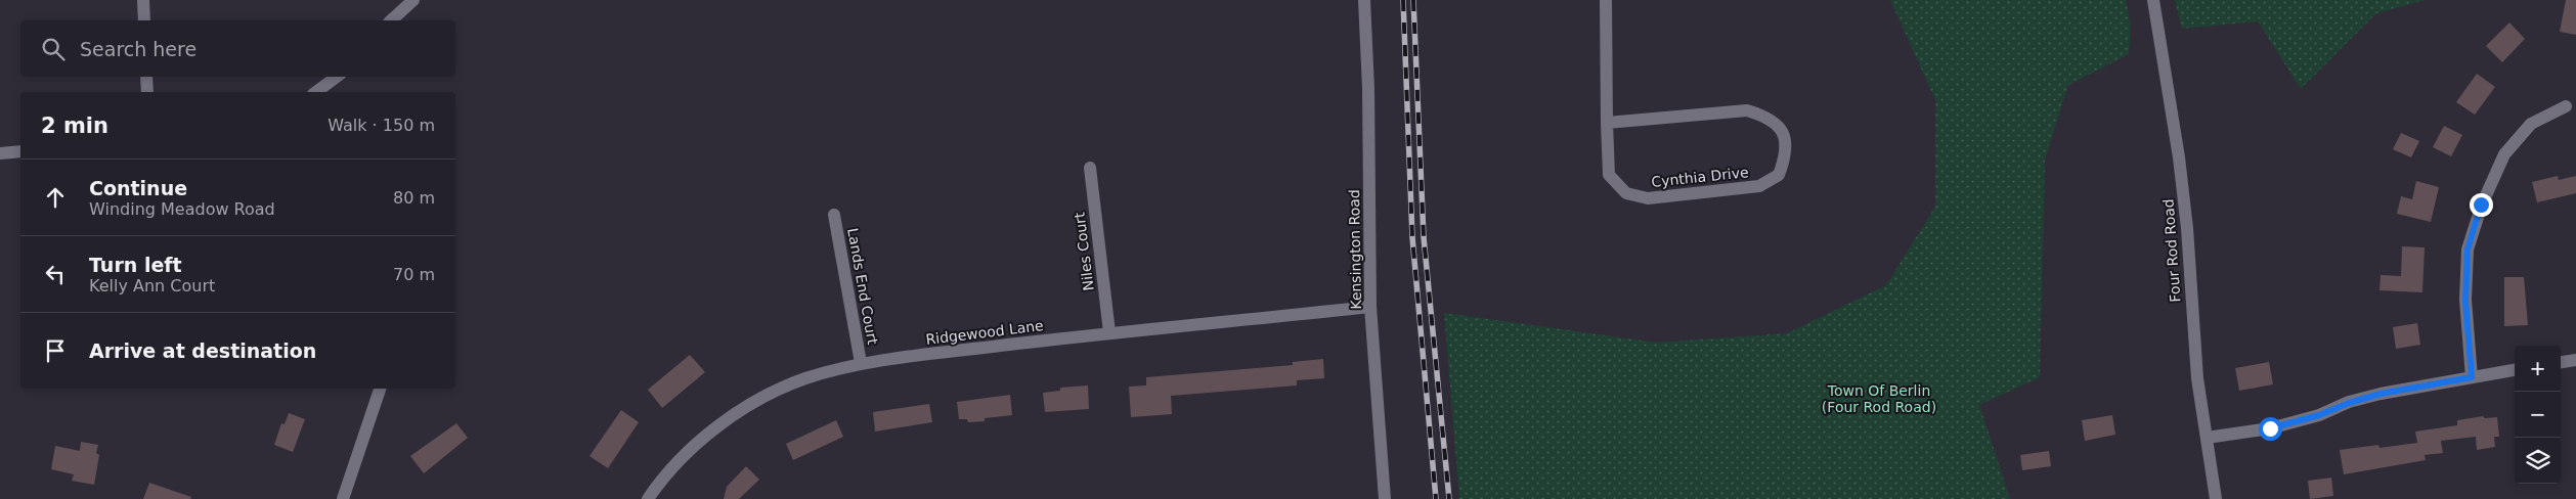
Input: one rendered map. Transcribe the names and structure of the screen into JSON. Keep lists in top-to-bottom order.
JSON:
{
  "streets": {
    "street": [
      "Cynthia Drive",
      "Kensington Road",
      "Four Rod Road",
      "Niles Court",
      "Lands End Court",
      "Ridgewood Lane"
    ]
  },
  "crossings": [
    ["Kensington Road", "Ridgewood Lane"],
    ["Niles Court", "Ridgewood Lane"],
    ["Lands End Court", "Ridgewood Lane"]
  ],
  "parks": ["Town Of Berlin (Four Rod Road)"],
  "page": {
    "search": "Search here",
    "heading": ["2 min", "Walk · 150 m"],
    "list": [
      ["Continue", "Winding Meadow Road", "80 m"],
      ["Turn left", "Kelly Ann Court", "70 m"],
      "Arrive at destination"
    ],
    "map_buttons": ["+", "−"]
  }
}
